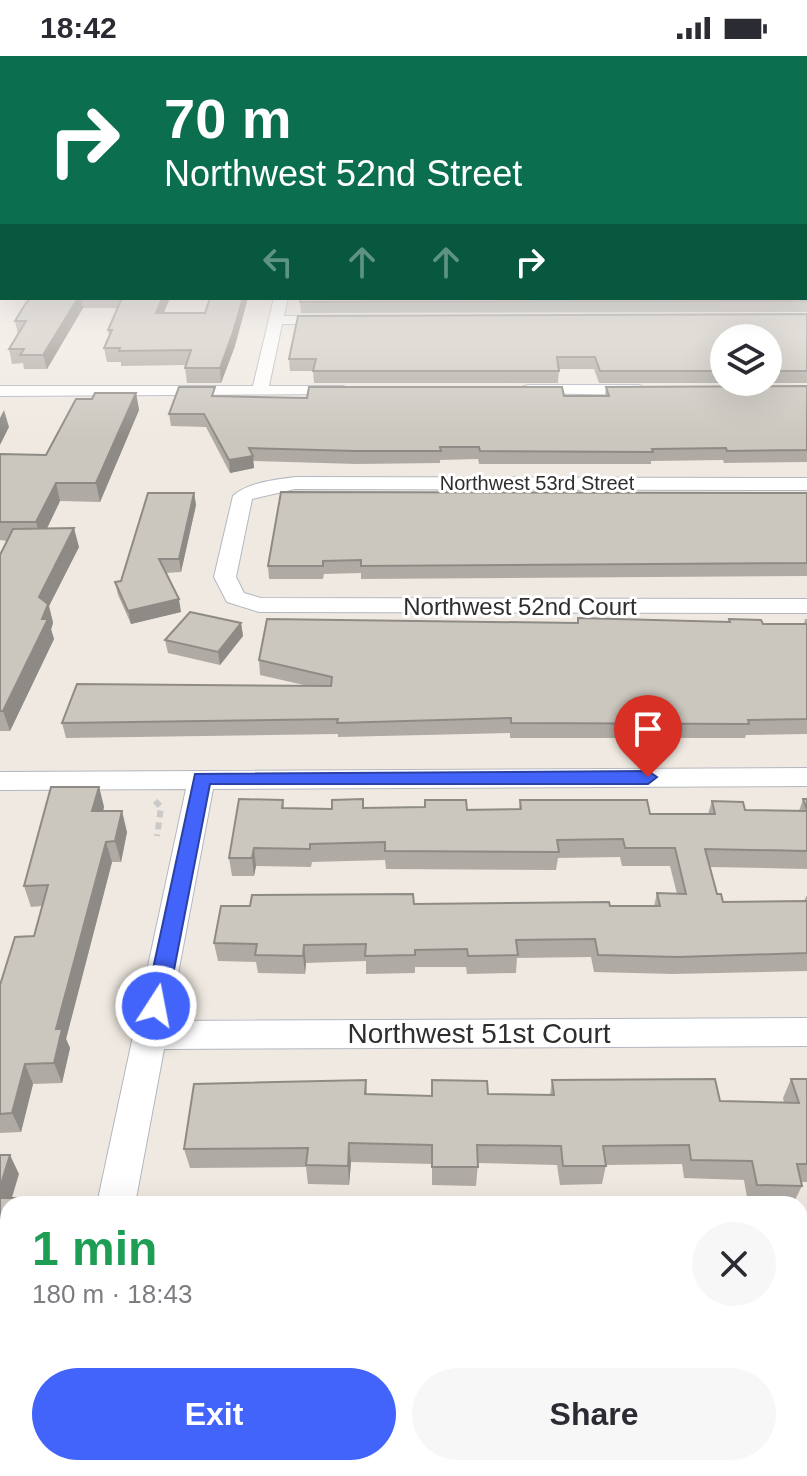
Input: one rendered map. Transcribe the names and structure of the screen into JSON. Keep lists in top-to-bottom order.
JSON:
{
  "streets": {
    "street": ["Northwest 53rd Street", "Northwest 52nd Court", "Northwest 51st Court"]
  },
  "crossings": [
    ["Northwest 53rd Street", "Northwest 52nd Court"]
  ],
  "page": {
    "status": "18:42",
    "turn": ["70 m", "Northwest 52nd Street"],
    "heading": ["1 min", "180 m · 18:43"],
    "buttons": ["Exit", "Share"]
  }
}
